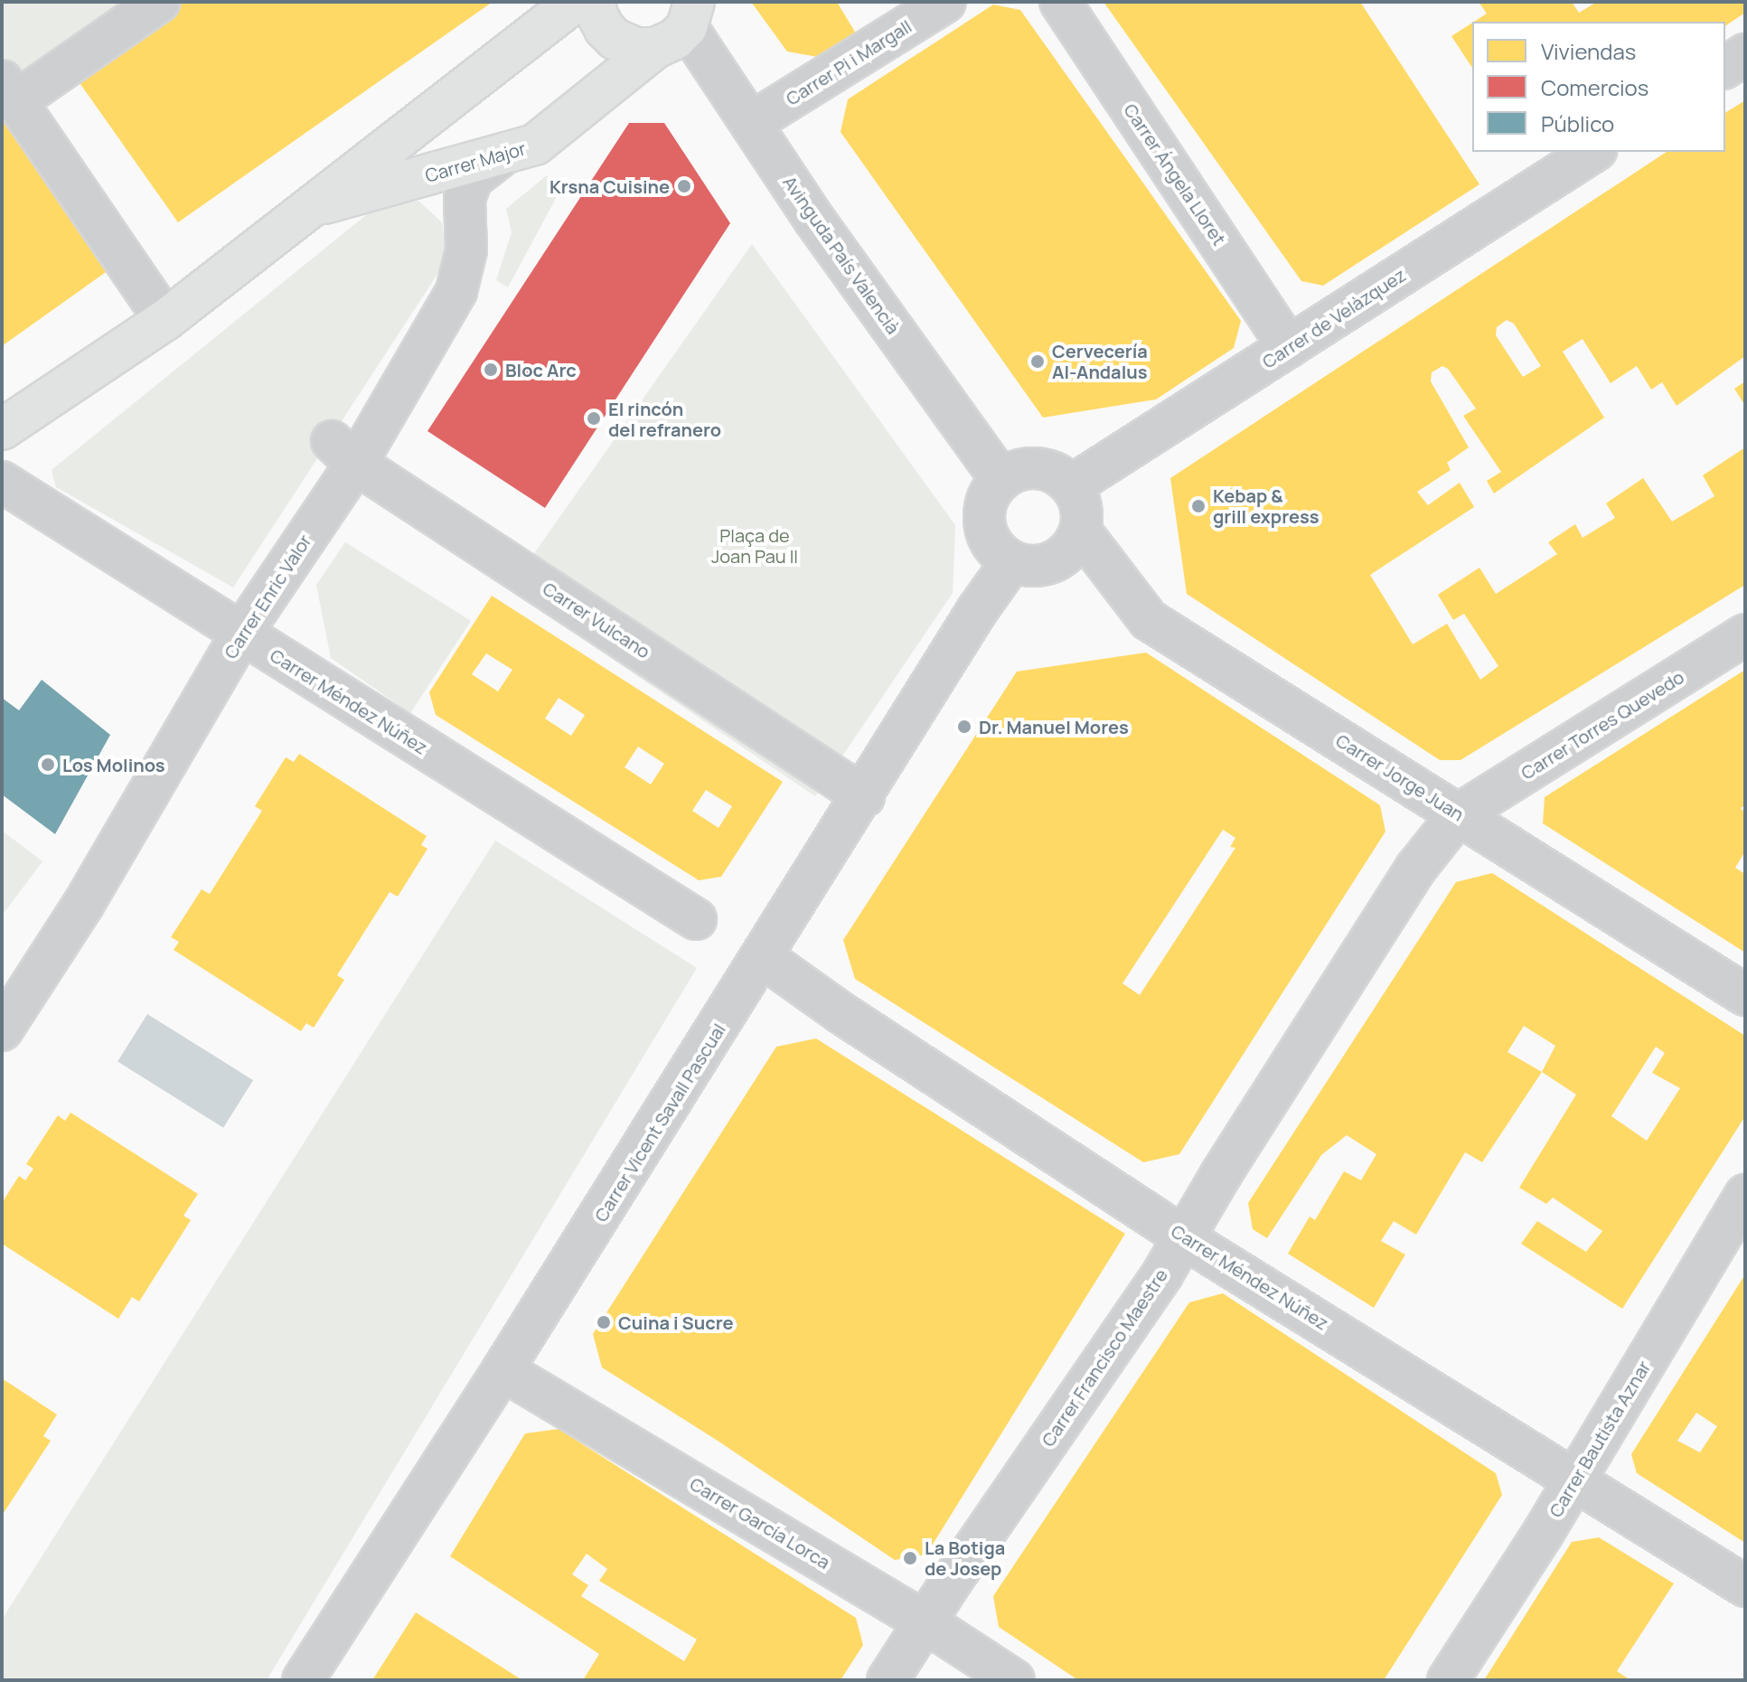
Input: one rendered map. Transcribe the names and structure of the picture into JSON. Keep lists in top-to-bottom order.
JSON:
{
  "streets": {
    "street": [
      "Carrer Pi i Margall",
      "Carrer Major",
      "Carrer Ángela Lloret",
      "Avinguda País Valencià",
      "Carrer de Velàzquez",
      "Carrer Enric Valor",
      "Carrer Vulcano",
      "Carrer Méndez Núñez",
      "Carrer Torres Quevedo",
      "Carrer Jorge Juan",
      "Carrer Vicent Savall Pascual",
      "Carrer Francisco Maestre",
      "Carrer Bautista Aznar",
      "Carrer García Lorca"
    ]
  },
  "crossings": [
    ["Carrer Pi i Margall", "Avinguda País Valencià"],
    ["Carrer Major", "Avinguda País Valencià"],
    ["Carrer Major", "Carrer Enric Valor"],
    ["Carrer Ángela Lloret", "Carrer de Velàzquez"],
    ["Avinguda País Valencià", "Carrer de Velàzquez"],
    ["Avinguda País Valencià", "Carrer Jorge Juan"],
    ["Avinguda País Valencià", "Carrer Vicent Savall Pascual"],
    ["Carrer de Velàzquez", "Carrer Jorge Juan"],
    ["Carrer de Velàzquez", "Carrer Vicent Savall Pascual"],
    ["Carrer Enric Valor", "Carrer Vulcano"],
    ["Carrer Enric Valor", "Carrer Méndez Núñez"],
    ["Carrer Vulcano", "Carrer Vicent Savall Pascual"],
    ["Carrer Méndez Núñez", "Carrer Vicent Savall Pascual"],
    ["Carrer Méndez Núñez", "Carrer Francisco Maestre"],
    ["Carrer Méndez Núñez", "Carrer Bautista Aznar"],
    ["Carrer Torres Quevedo", "Carrer Jorge Juan"],
    ["Carrer Torres Quevedo", "Carrer Francisco Maestre"],
    ["Carrer Jorge Juan", "Carrer Vicent Savall Pascual"],
    ["Carrer Jorge Juan", "Carrer Francisco Maestre"],
    ["Carrer Vicent Savall Pascual", "Carrer García Lorca"],
    ["Carrer Francisco Maestre", "Carrer García Lorca"]
  ],
  "parks": ["Plaça de Joan Pau II"],
  "places": [
    "Krsna Cuisine",
    "Cervecería Al-Andalus",
    "Bloc Arc",
    "El rincón del refranero",
    "Kebap & grill express",
    "Dr. Manuel Mores",
    "Los Molinos",
    "Cuina i Sucre",
    "La Botiga de Josep"
  ],
  "legend": ["Viviendas", "Comercios", "Público"]
}
